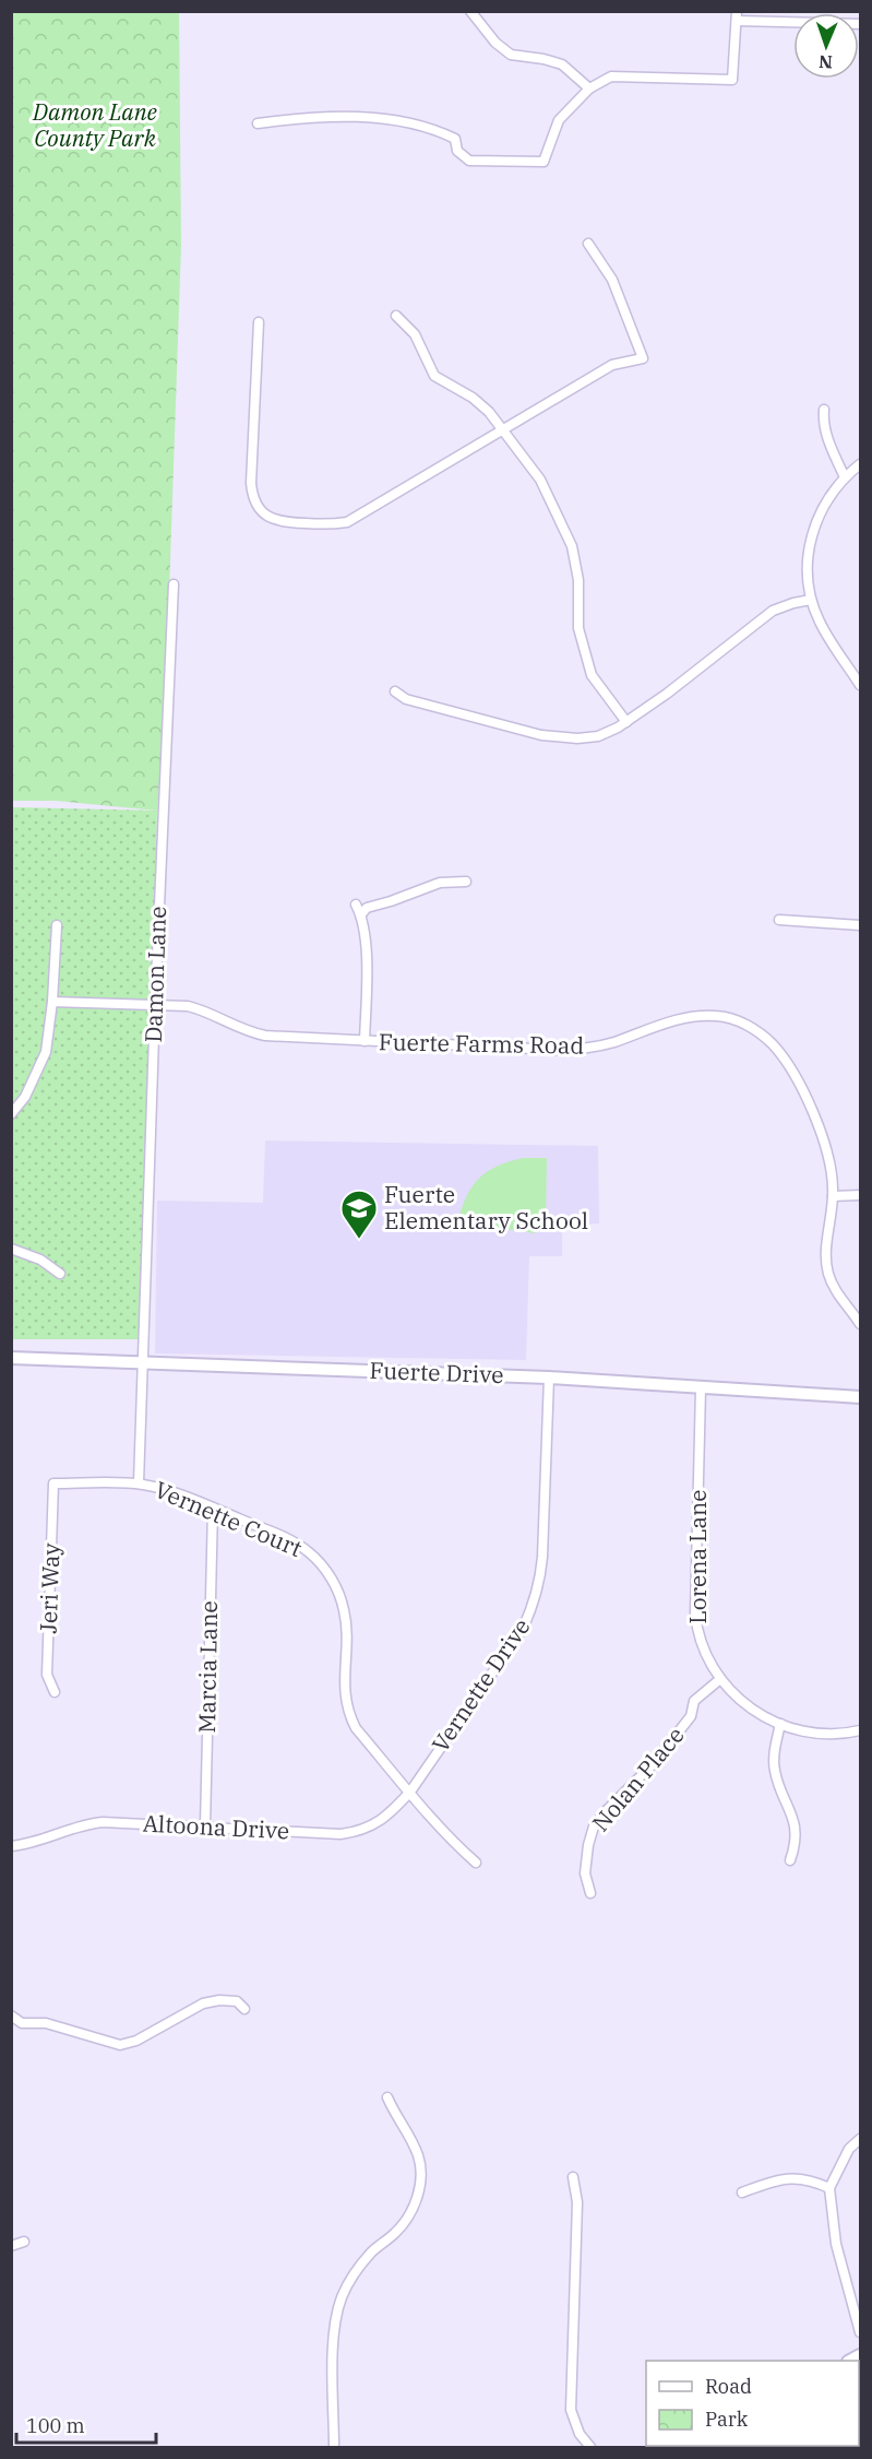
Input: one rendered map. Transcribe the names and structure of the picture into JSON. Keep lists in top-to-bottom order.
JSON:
{
  "streets": {
    "street": [
      "Damon Lane",
      "Fuerte Farms Road",
      "Fuerte Drive",
      "Vernette Court",
      "Lorena Lane",
      "Jeri Way",
      "Marcia Lane",
      "Vernette Drive",
      "Nolan Place",
      "Altoona Drive"
    ]
  },
  "crossings": [
    ["Damon Lane", "Fuerte Farms Road"],
    ["Damon Lane", "Fuerte Drive"],
    ["Fuerte Drive", "Lorena Lane"],
    ["Fuerte Drive", "Vernette Drive"],
    ["Vernette Court", "Jeri Way"],
    ["Vernette Court", "Marcia Lane"],
    ["Vernette Court", "Vernette Drive"],
    ["Vernette Court", "Altoona Drive"],
    ["Lorena Lane", "Nolan Place"],
    ["Marcia Lane", "Altoona Drive"],
    ["Vernette Drive", "Altoona Drive"]
  ],
  "parks": ["Damon Lane County Park"],
  "places": {
    "school or university": ["Fuerte Elementary School"]
  },
  "legend": ["Road", "Park"],
  "scale_bar": "100 m",
  "north": "bottom"
}
